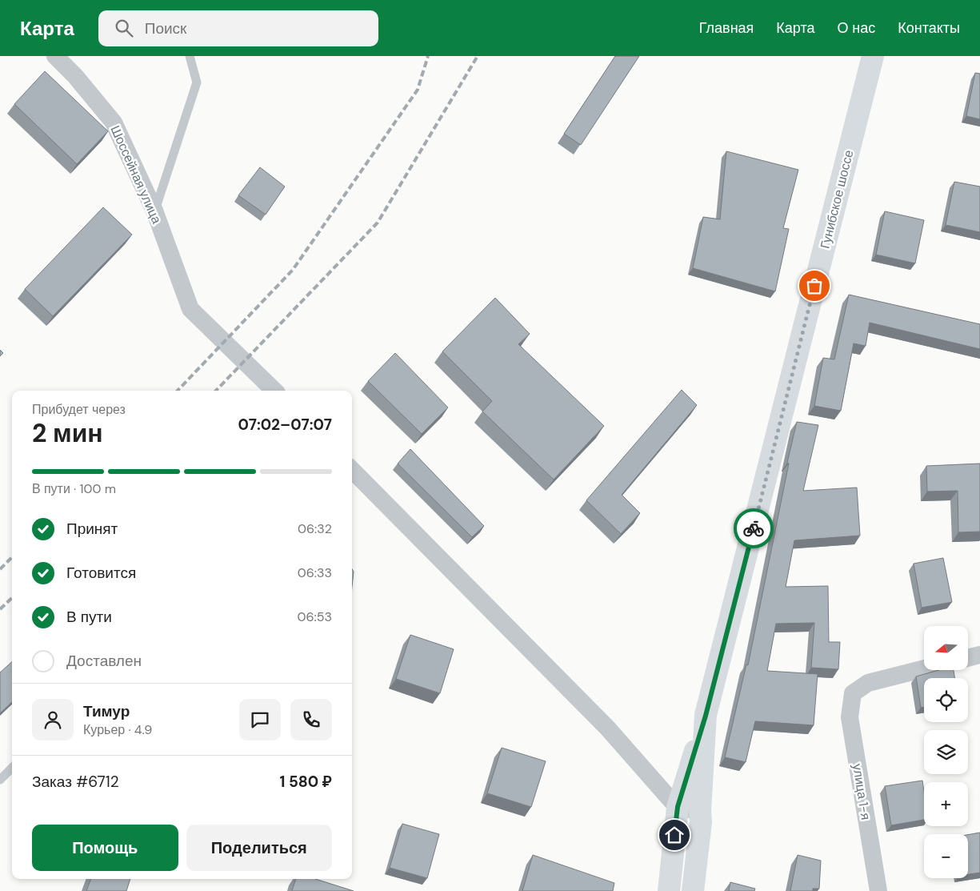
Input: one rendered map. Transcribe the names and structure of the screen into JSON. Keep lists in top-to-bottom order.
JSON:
{
  "streets": {
    "main road": ["Гунибское шоссе"],
    "street": ["Шоссейная улица", "улица 1-я"]
  },
  "north": "left",
  "page": {
    "header": "Карта",
    "search": "Поиск",
    "nav": [
      "Главная",
      "Карта",
      "О нас",
      "Контакты"
    ],
    "heading": ["2 мин", "Прибудет через", "07:02–07:07"],
    "panel": [
      "Тимур",
      "Курьер · 4.9",
      "Заказ #6712",
      "1 580 ₽"
    ],
    "bar": "В пути · 100 m",
    "list": [
      ["Принят", "06:32"],
      ["Готовится", "06:33"],
      ["В пути", "06:53"],
      "Доставлен"
    ],
    "map_buttons": ["+", "−"],
    "buttons": ["Помощь", "Поделиться"]
  }
}
